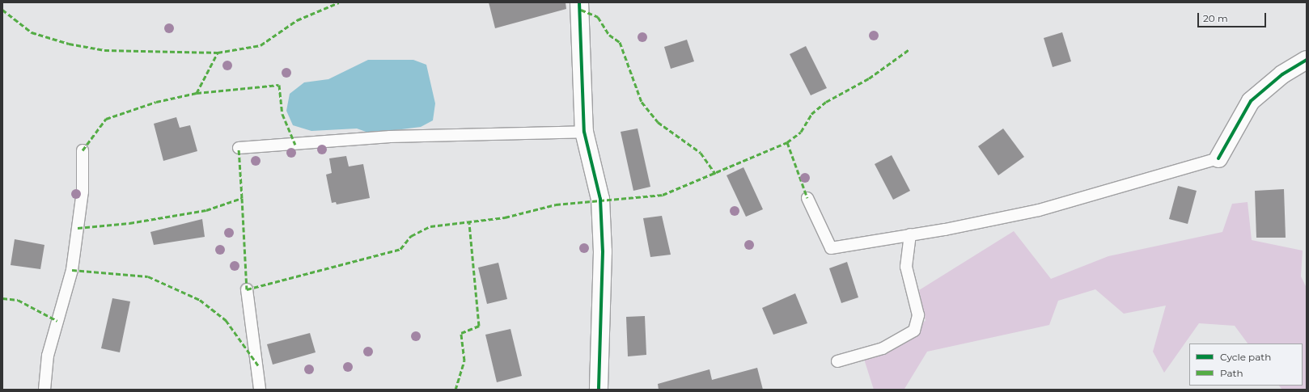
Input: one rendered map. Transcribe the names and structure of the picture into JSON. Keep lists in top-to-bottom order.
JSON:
{
  "legend": ["Cycle path", "Path"],
  "scale_bar": "20 m"
}
